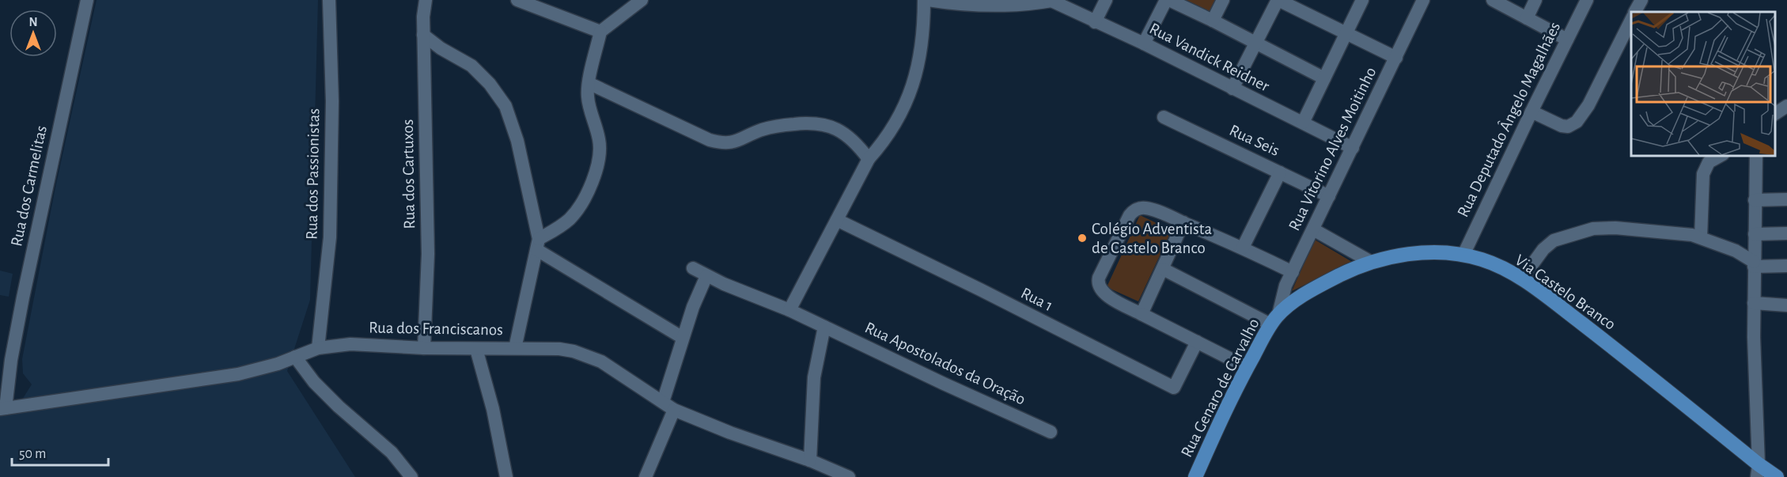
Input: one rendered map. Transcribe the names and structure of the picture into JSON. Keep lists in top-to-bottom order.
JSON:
{
  "streets": {
    "main road": ["Via Castelo Branco", "Rua Genaro de Carvalho"],
    "street": [
      "Rua Vandick Reidner",
      "Rua Deputado Ângelo Magalhães",
      "Rua Seis",
      "Rua Vitorino Alves Moitinho",
      "Rua dos Passionistas",
      "Rua dos Cartuxos",
      "Rua dos Carmelitas",
      "Rua 1",
      "Rua dos Franciscanos",
      "Rua Apostolados da Oração"
    ]
  },
  "crossings": [
    ["Rua Vandick Reidner", "Rua Vitorino Alves Moitinho"],
    ["Rua Deputado Ângelo Magalhães", "Via Castelo Branco"],
    ["Rua Seis", "Rua Vitorino Alves Moitinho"],
    ["Rua Vitorino Alves Moitinho", "Via Castelo Branco"],
    ["Rua Vitorino Alves Moitinho", "Rua Genaro de Carvalho"],
    ["Rua dos Passionistas", "Rua dos Franciscanos"],
    ["Rua dos Cartuxos", "Rua dos Franciscanos"],
    ["Rua dos Carmelitas", "Rua dos Franciscanos"],
    ["Via Castelo Branco", "Rua Genaro de Carvalho"]
  ],
  "places": ["Colégio Adventista de Castelo Branco"],
  "scale_bar": "50 m",
  "north": "top"
}
